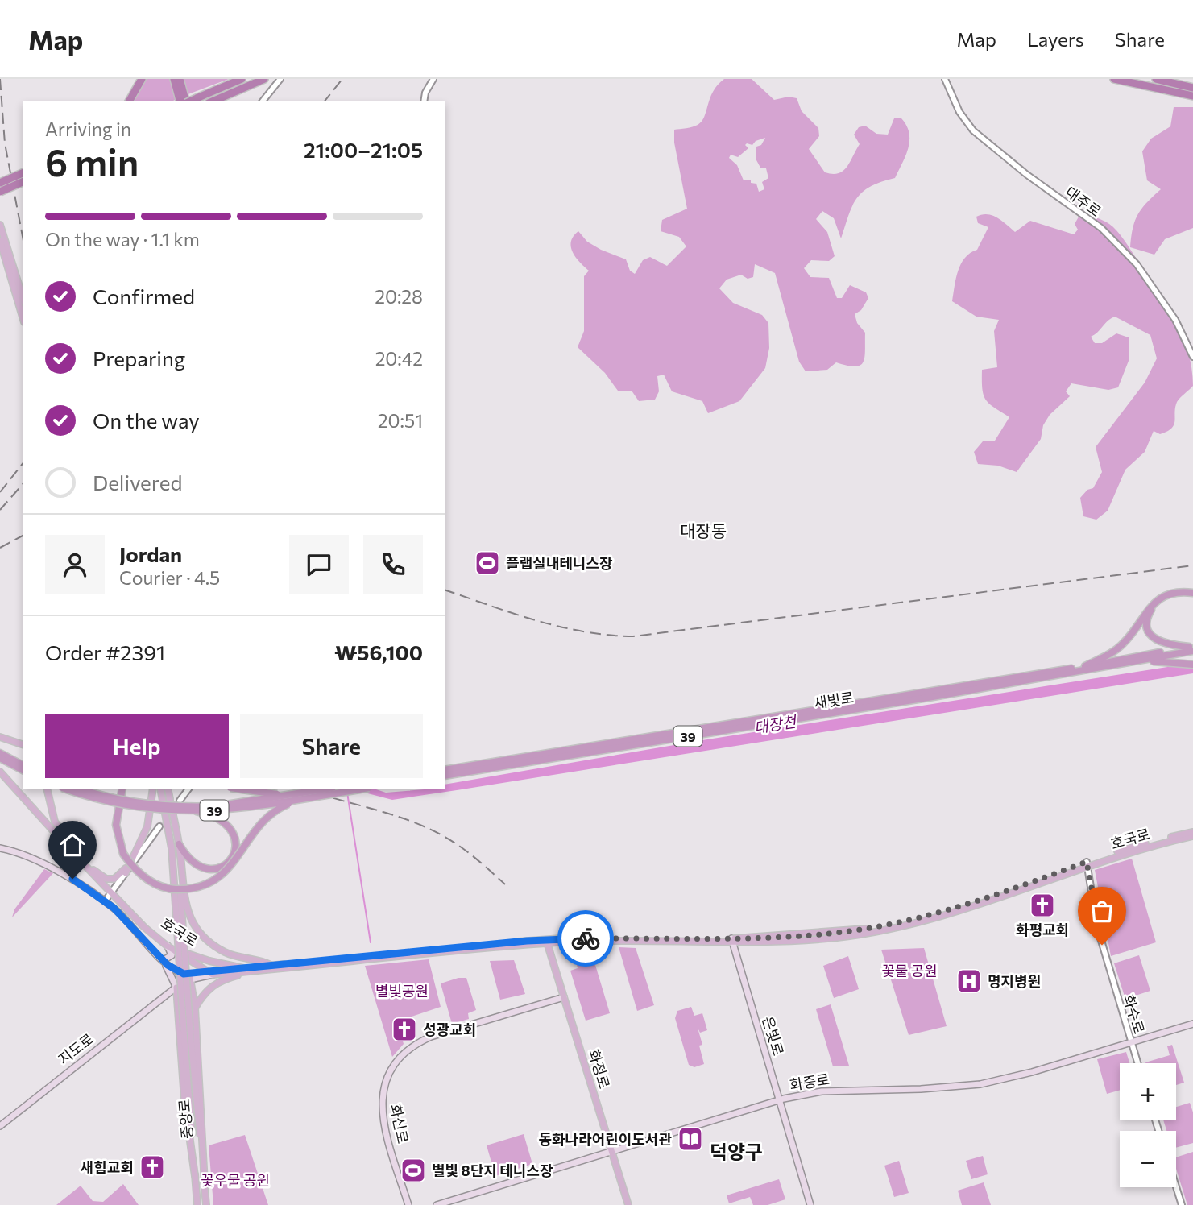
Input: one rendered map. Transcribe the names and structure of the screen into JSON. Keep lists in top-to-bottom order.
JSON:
{
  "streets": {
    "highway": ["새빛로", "39"],
    "main road": [
      "호국로",
      "은빛로",
      "지도로",
      "화정로",
      "화중로",
      "중앙로",
      "화신로"
    ],
    "street": ["대주로", "화수로"]
  },
  "crossings": [
    ["호국로", "화수로"],
    ["호국로", "은빛로"],
    ["호국로", "지도로"],
    ["호국로", "화정로"],
    ["화수로", "화중로"],
    ["은빛로", "화중로"],
    ["화정로", "화중로"],
    ["화정로", "화신로"]
  ],
  "districts": ["대장동", "덕양구"],
  "water": ["대장천"],
  "parks": ["꽃물 공원", "별빛공원", "꽃우물 공원"],
  "places": {
    "sports": ["플랩실내테니스장", "별빛 8단지 테니스장"],
    "church": ["화평교회", "성광교회", "새힘교회"],
    "hospital": ["명지병원"],
    "library": ["동화나라어린이도서관"]
  },
  "page": {
    "header": "Map",
    "nav": ["Map", "Layers", "Share"],
    "heading": ["6 min", "Arriving in", "21:00–21:05"],
    "panel": [
      "Jordan",
      "Courier · 4.5",
      "Order #2391",
      "₩56,100"
    ],
    "bar": "On the way · 1.1 km",
    "list": [
      ["Confirmed", "20:28"],
      ["Preparing", "20:42"],
      ["On the way", "20:51"],
      "Delivered"
    ],
    "buttons": ["Help", "Share"],
    "map_buttons": ["+", "−"]
  }
}
